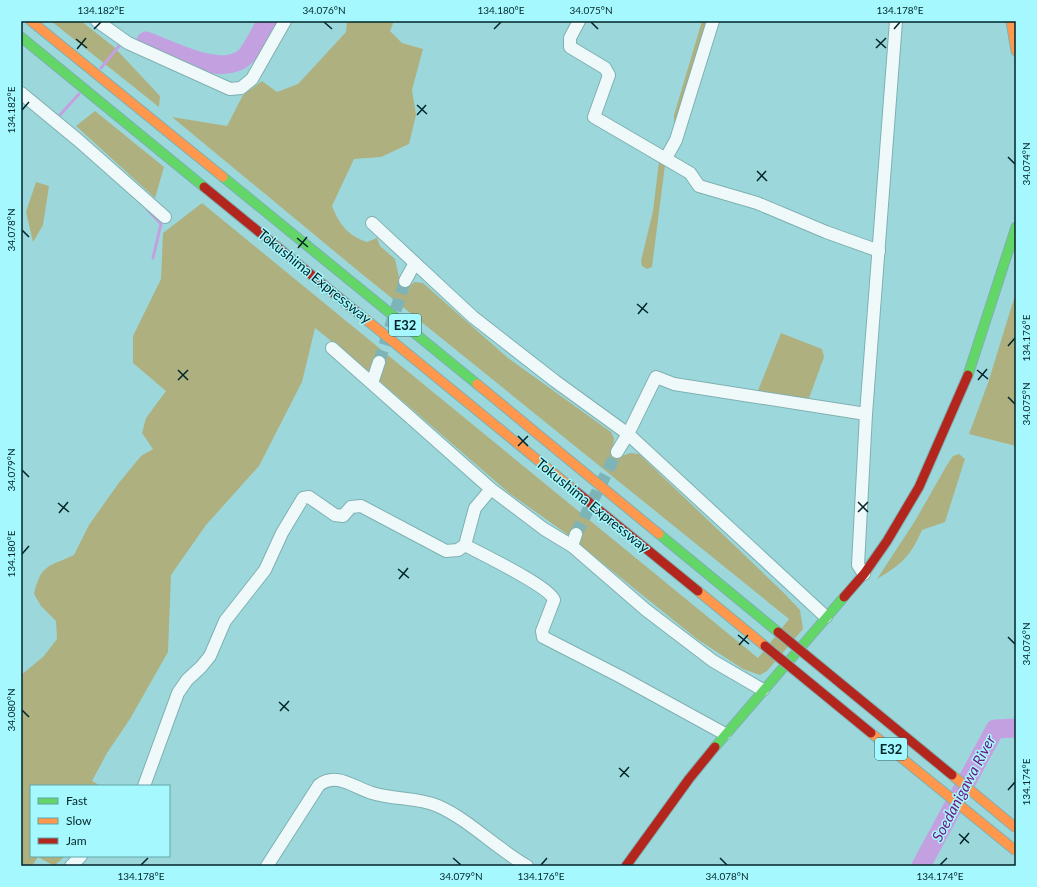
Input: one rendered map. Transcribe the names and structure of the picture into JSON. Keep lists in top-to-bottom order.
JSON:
{
  "streets": {
    "main road": ["Tokushima Expressway", "E32"]
  },
  "water": ["Soedanigawa River"],
  "legend": ["Fast", "Slow", "Jam"],
  "coordinates": [
    "134.182°E",
    "34.076°N",
    "134.180°E",
    "34.075°N",
    "134.178°E",
    "34.074°N",
    "34.078°N",
    "134.176°E",
    "34.079°N",
    "34.080°N",
    "134.174°E"
  ]
}
